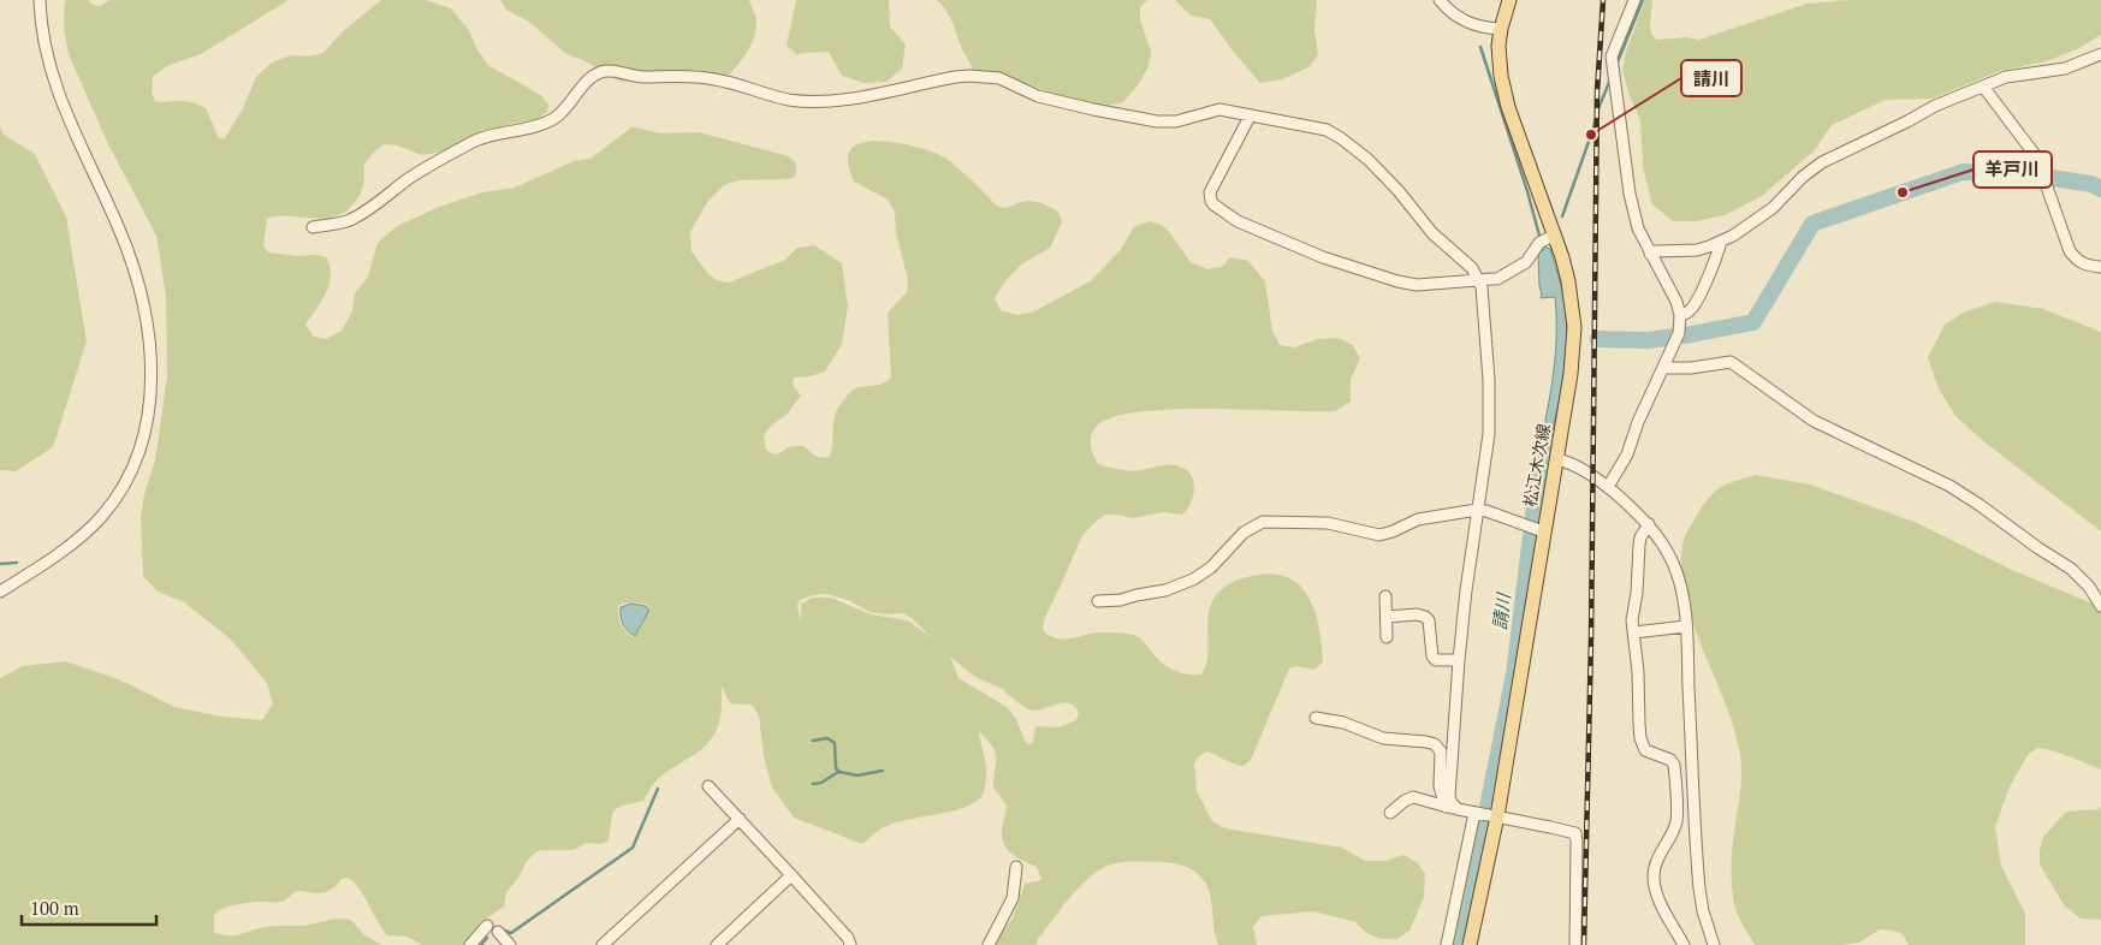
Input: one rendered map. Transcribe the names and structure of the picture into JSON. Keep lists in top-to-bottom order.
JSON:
{
  "streets": {
    "main road": ["松江木次線"]
  },
  "water": ["請川"],
  "places": ["請川", "羊戸川"],
  "scale_bar": "100 m"
}
